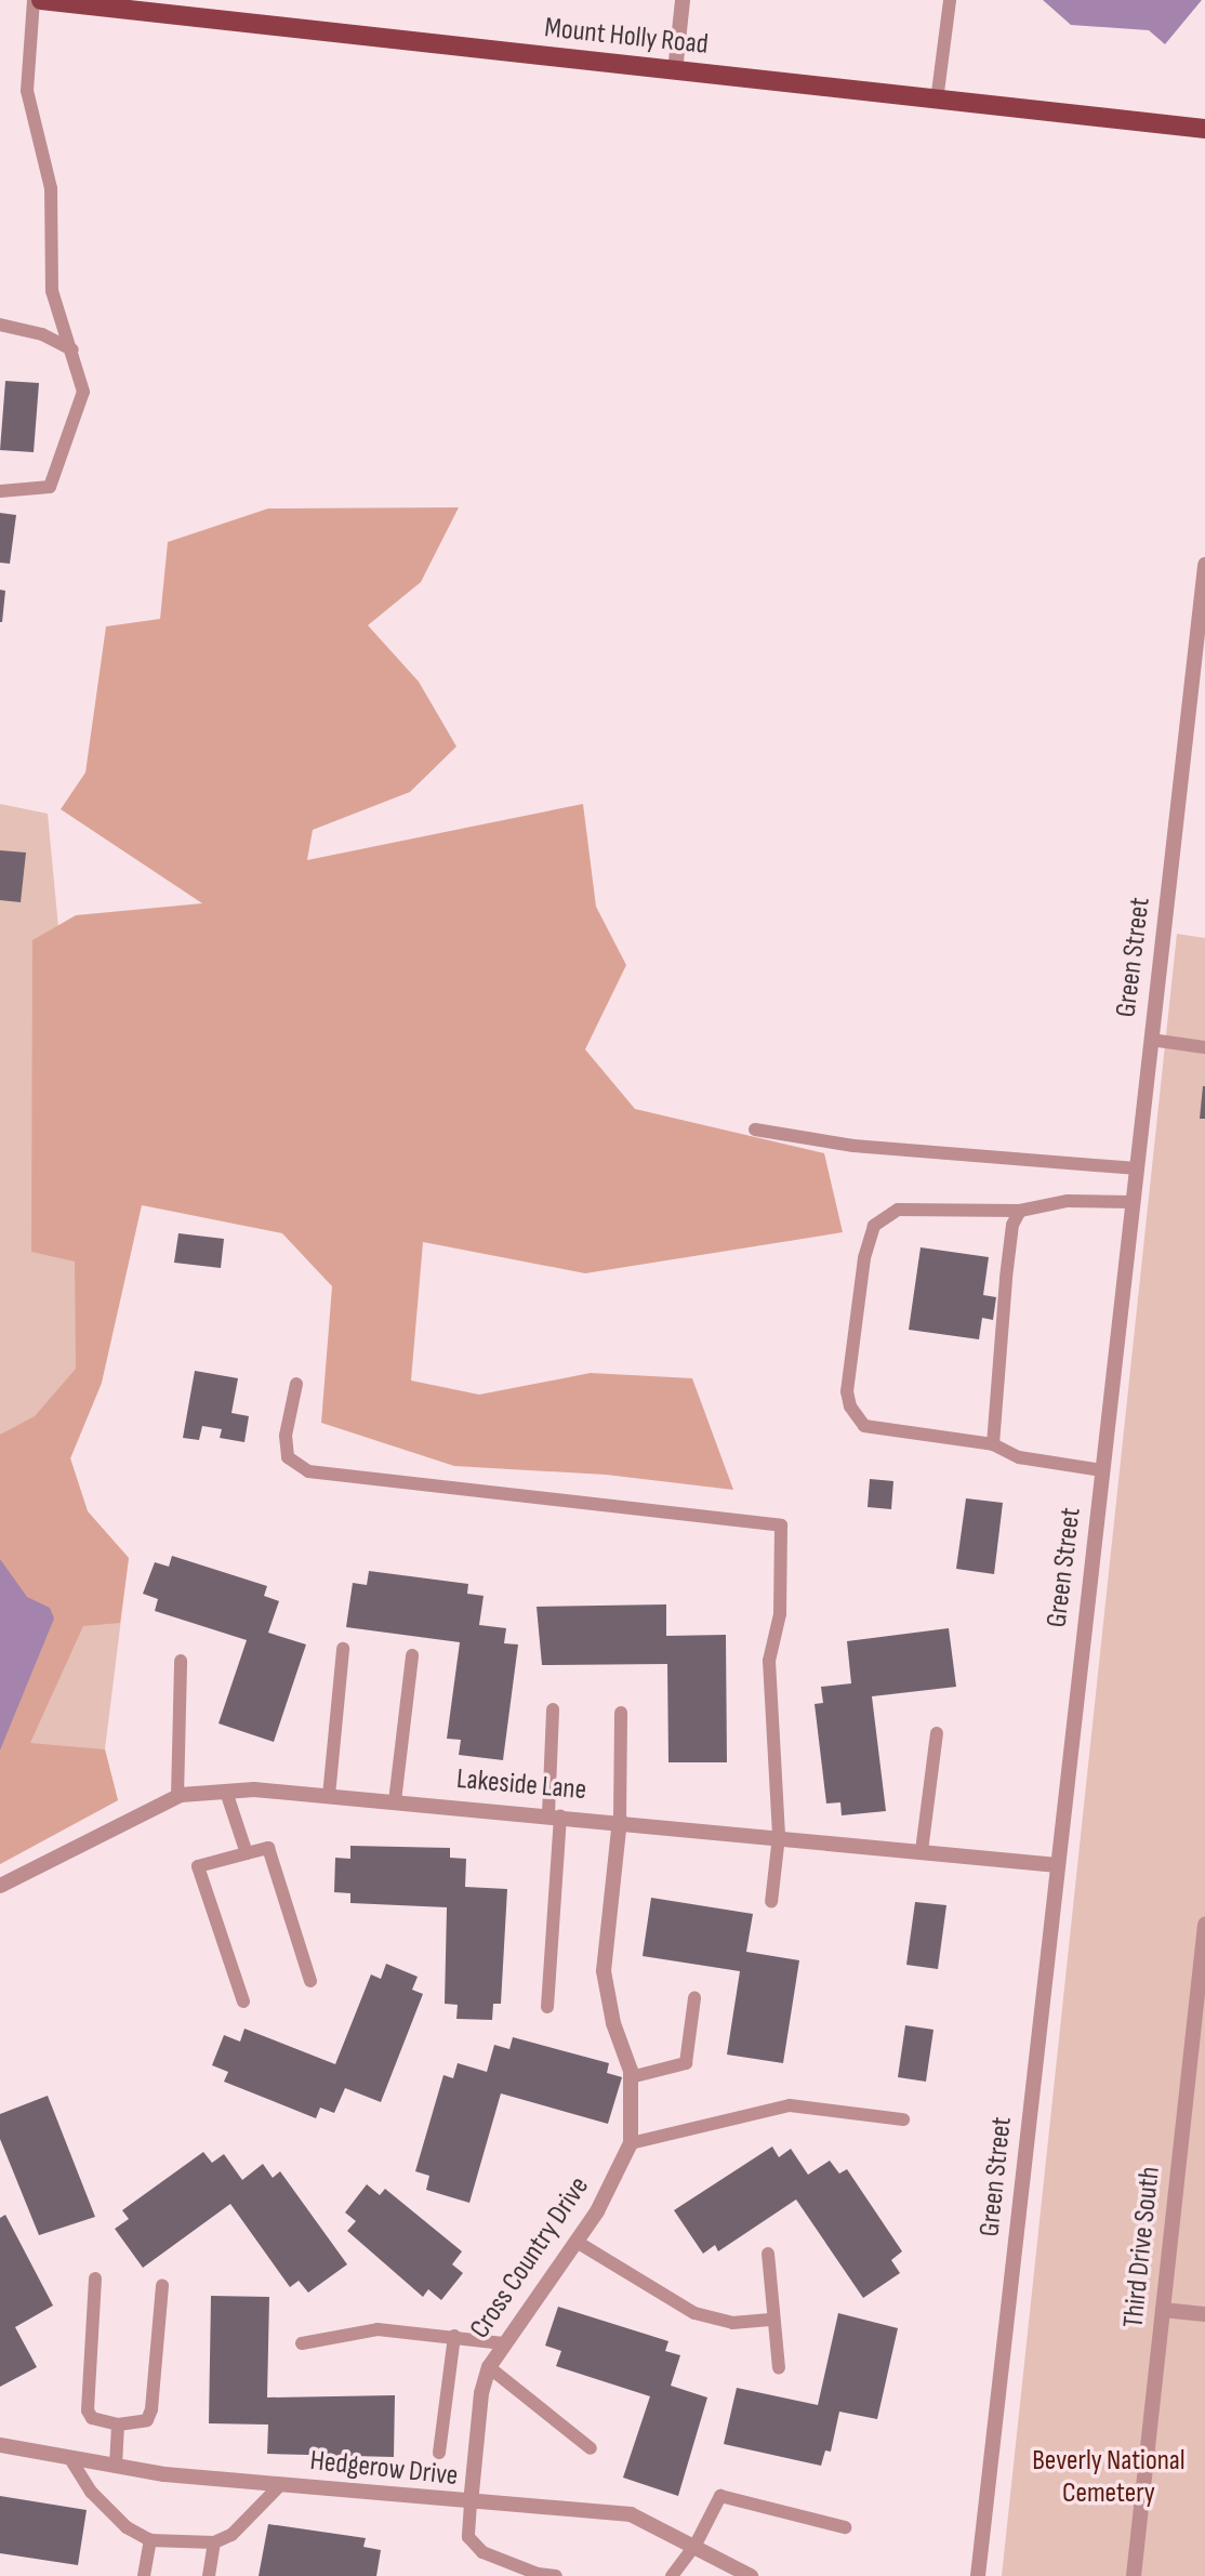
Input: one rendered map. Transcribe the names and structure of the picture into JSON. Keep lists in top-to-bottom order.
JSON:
{
  "streets": {
    "main road": ["Mount Holly Road"],
    "street": [
      "Green Street",
      "Lakeside Lane",
      "Third Drive South",
      "Cross Country Drive",
      "Hedgerow Drive"
    ]
  },
  "crossings": [
    ["Green Street", "Lakeside Lane"],
    ["Lakeside Lane", "Cross Country Drive"],
    ["Cross Country Drive", "Hedgerow Drive"]
  ],
  "parks": ["Beverly National Cemetery"]
}
